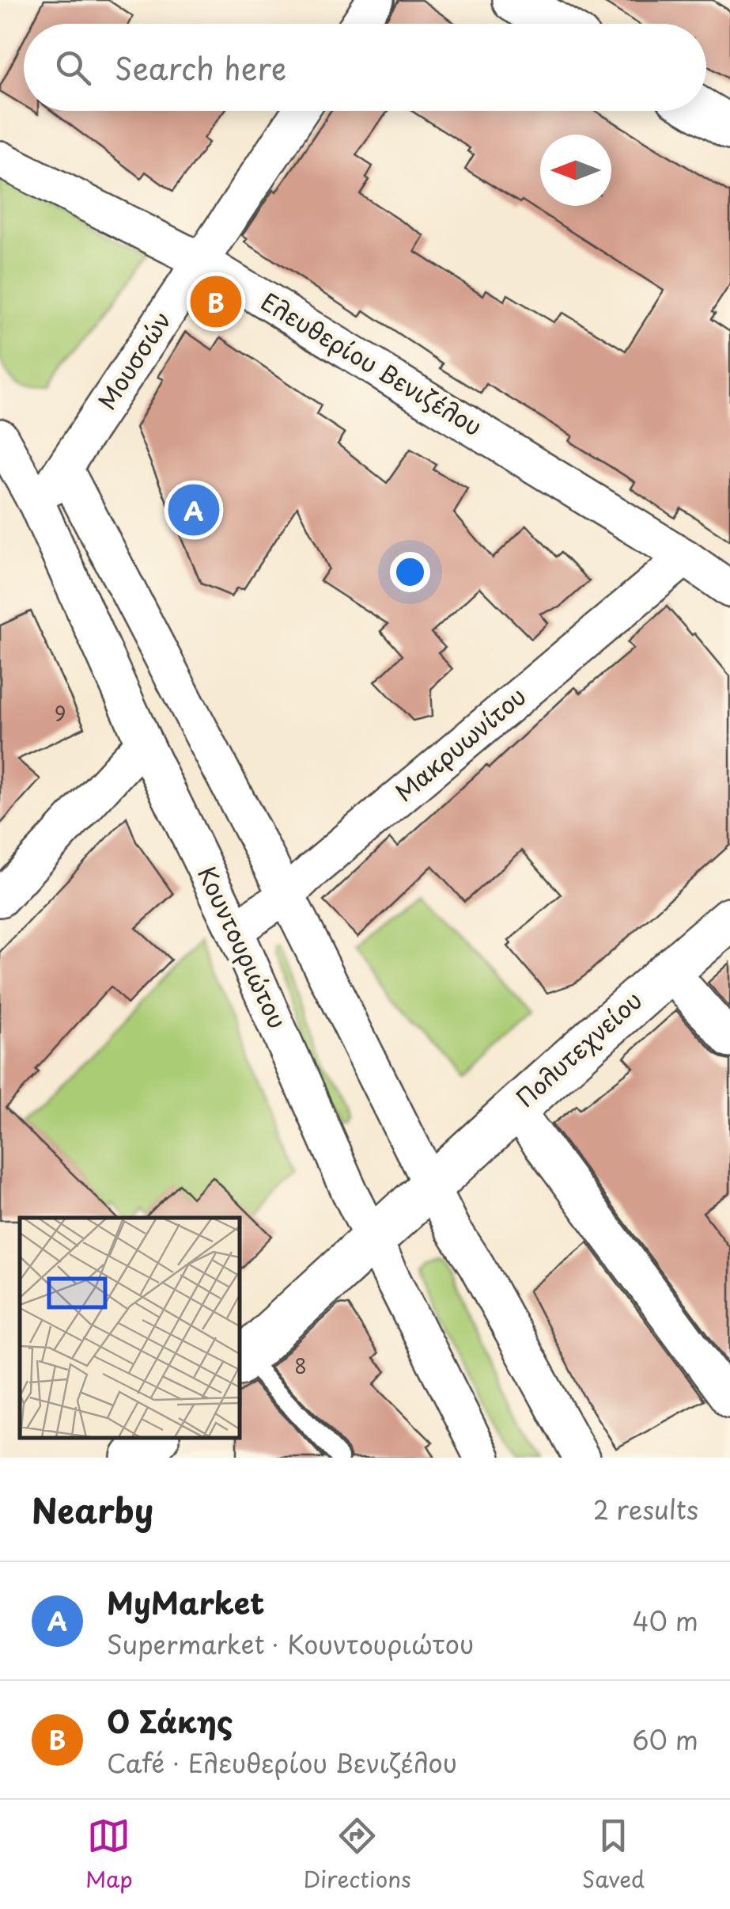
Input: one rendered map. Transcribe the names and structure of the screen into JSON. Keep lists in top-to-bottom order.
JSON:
{
  "streets": {
    "street": [
      "Μουσσών",
      "Ελευθερίου Βενιζέλου",
      "Μακρυωνίτου",
      "Κουντουριώτου",
      "Πολυτεχνείου"
    ]
  },
  "crossings": [
    ["Μουσσών", "Ελευθερίου Βενιζέλου"],
    ["Μουσσών", "Κουντουριώτου"],
    ["Ελευθερίου Βενιζέλου", "Μακρυωνίτου"],
    ["Μακρυωνίτου", "Κουντουριώτου"],
    ["Κουντουριώτου", "Πολυτεχνείου"]
  ],
  "house_numbers": ["9", "8"],
  "north": "left",
  "page": {
    "search": "Search here",
    "pins": ["B", "A"],
    "heading": ["Nearby", "2 results"],
    "list": [
      {
        "mark": "A",
        "name": "MyMarket",
        "note": "Supermarket · Κουντουριώτου",
        "value": "40 m"
      },
      {
        "mark": "B",
        "name": "Ο Σάκης",
        "note": "Café · Ελευθερίου Βενιζέλου",
        "value": "60 m"
      }
    ],
    "nav": ["Map", "Directions", "Saved"]
  }
}
